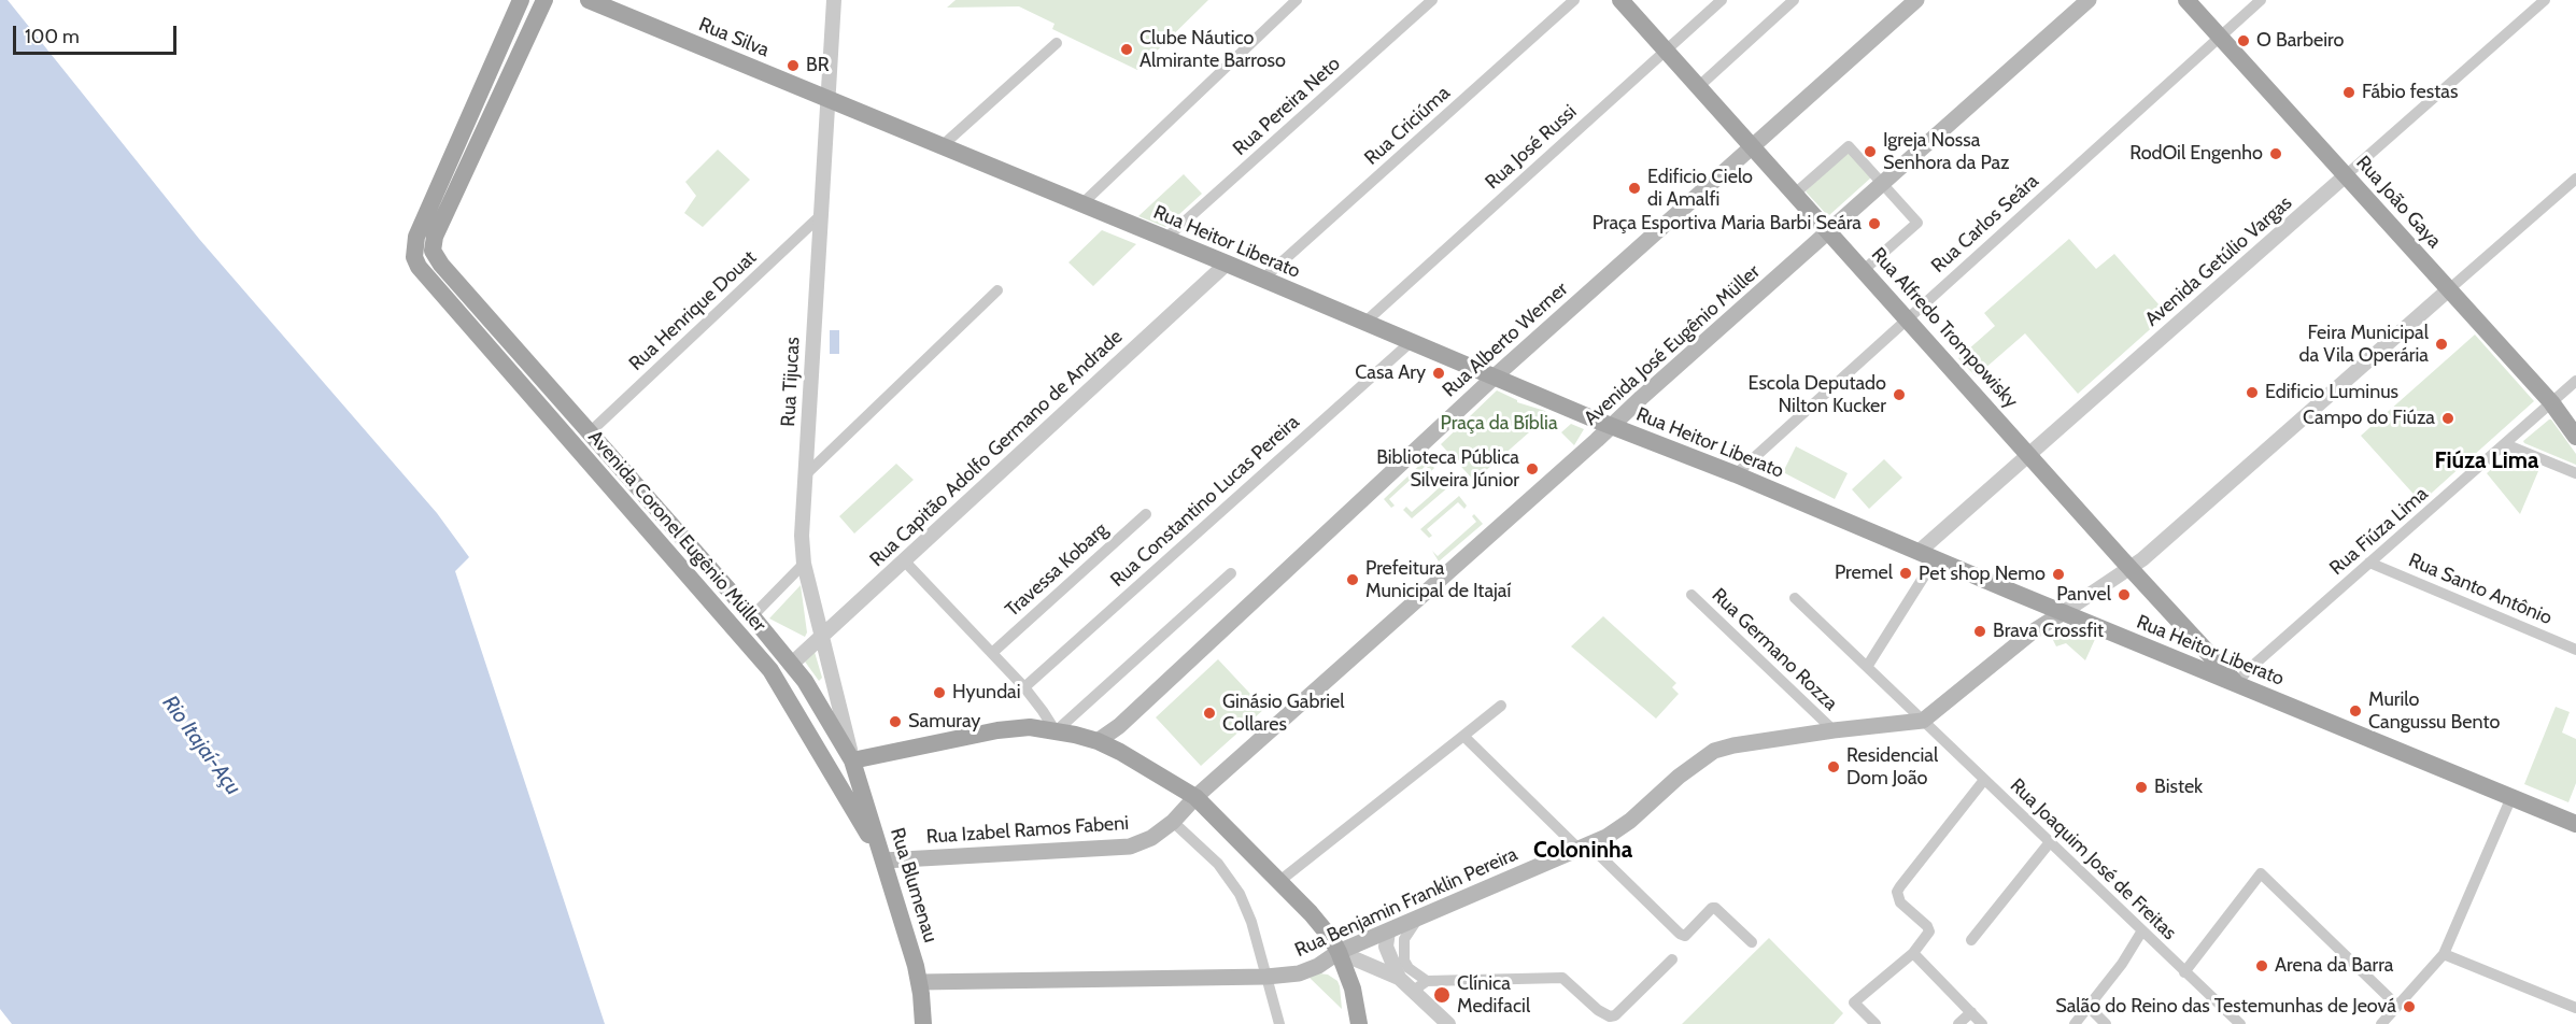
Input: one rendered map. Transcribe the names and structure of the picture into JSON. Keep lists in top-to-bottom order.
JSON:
{
  "streets": {
    "main road": [
      "Rua Silva",
      "Rua João Gaya",
      "Rua Heitor Liberato",
      "Rua Alfredo Trompowisky",
      "Rua Alberto Werner",
      "Avenida José Eugênio Müller",
      "Avenida Coronel Eugênio Müller",
      "Rua Izabel Ramos Fabeni",
      "Rua Blumenau",
      "Rua Benjamin Franklin Pereira"
    ],
    "street": [
      "Rua Pereira Neto",
      "Rua Criciúma",
      "Rua José Russi",
      "Rua Carlos Seára",
      "Avenida Getúlio Vargas",
      "Rua Henrique Douat",
      "Rua Tijucas",
      "Rua Capitão Adolfo Germano de Andrade",
      "Rua Constantino Lucas Pereira",
      "Rua Fiúza Lima",
      "Travessa Kobarg",
      "Rua Santo Antônio",
      "Rua Germano Rozza",
      "Rua Joaquim José de Freitas"
    ]
  },
  "crossings": [
    ["Rua Silva", "Rua Heitor Liberato"],
    ["Rua Silva", "Rua Tijucas"],
    ["Rua Pereira Neto", "Rua Heitor Liberato"],
    ["Rua Criciúma", "Rua Heitor Liberato"],
    ["Rua José Russi", "Rua Heitor Liberato"],
    ["Rua José Russi", "Rua Alfredo Trompowisky"],
    ["Rua João Gaya", "Rua Carlos Seára"],
    ["Rua João Gaya", "Avenida Getúlio Vargas"],
    ["Rua João Gaya", "Rua Fiúza Lima"],
    ["Rua Carlos Seára", "Rua Heitor Liberato"],
    ["Rua Carlos Seára", "Rua Alfredo Trompowisky"],
    ["Rua Heitor Liberato", "Avenida Getúlio Vargas"],
    ["Rua Heitor Liberato", "Rua Alfredo Trompowisky"],
    ["Rua Heitor Liberato", "Rua Alberto Werner"],
    ["Rua Heitor Liberato", "Avenida José Eugênio Müller"],
    ["Rua Heitor Liberato", "Rua Tijucas"],
    ["Rua Heitor Liberato", "Rua Capitão Adolfo Germano de Andrade"],
    ["Rua Heitor Liberato", "Rua Constantino Lucas Pereira"],
    ["Rua Heitor Liberato", "Rua Fiúza Lima"],
    ["Avenida Getúlio Vargas", "Rua Alfredo Trompowisky"],
    ["Rua Henrique Douat", "Rua Tijucas"],
    ["Rua Henrique Douat", "Avenida Coronel Eugênio Müller"],
    ["Rua Alfredo Trompowisky", "Rua Alberto Werner"],
    ["Rua Alfredo Trompowisky", "Avenida José Eugênio Müller"],
    ["Rua Alfredo Trompowisky", "Rua Fiúza Lima"],
    ["Avenida José Eugênio Müller", "Rua Izabel Ramos Fabeni"],
    ["Rua Tijucas", "Rua Capitão Adolfo Germano de Andrade"],
    ["Rua Tijucas", "Avenida Coronel Eugênio Müller"],
    ["Rua Tijucas", "Rua Blumenau"],
    ["Rua Capitão Adolfo Germano de Andrade", "Avenida Coronel Eugênio Müller"],
    ["Avenida Coronel Eugênio Müller", "Rua Izabel Ramos Fabeni"],
    ["Avenida Coronel Eugênio Müller", "Rua Blumenau"],
    ["Rua Fiúza Lima", "Rua Santo Antônio"],
    ["Rua Germano Rozza", "Rua Benjamin Franklin Pereira"],
    ["Rua Izabel Ramos Fabeni", "Rua Blumenau"],
    ["Rua Joaquim José de Freitas", "Rua Benjamin Franklin Pereira"],
    ["Rua Blumenau", "Rua Benjamin Franklin Pereira"]
  ],
  "districts": ["Fiúza Lima", "Coloninha"],
  "water": ["Rio Itajaí-Açu"],
  "parks": ["Praça da Bíblia"],
  "places": [
    "O Barbeiro",
    "Clube Náutico Almirante Barroso",
    "BR",
    "Fábio festas",
    "Igreja Nossa Senhora da Paz",
    "RodOil Engenho",
    "Edificio Cielo di Amalfi",
    "Praça Esportiva Maria Barbi Seára",
    "Feira Municipal da Vila Operária",
    "Casa Ary",
    "Edificio Luminus",
    "Escola Deputado Nilton Kucker",
    "Campo do Fiúza",
    "Biblioteca Pública Silveira Júnior",
    "Premel",
    "Pet shop Nemo",
    "Prefeitura Municipal de Itajaí",
    "Panvel",
    "Brava Crossfit",
    "Hyundai",
    "Murilo Cangussu Bento",
    "Ginásio Gabriel Collares",
    "Samuray",
    "Residencial Dom João",
    "Bistek",
    "Arena da Barra",
    "Clínica Medifacil",
    "Salão do Reino das Testemunhas de Jeová"
  ],
  "scale_bar": "100 m"
}
